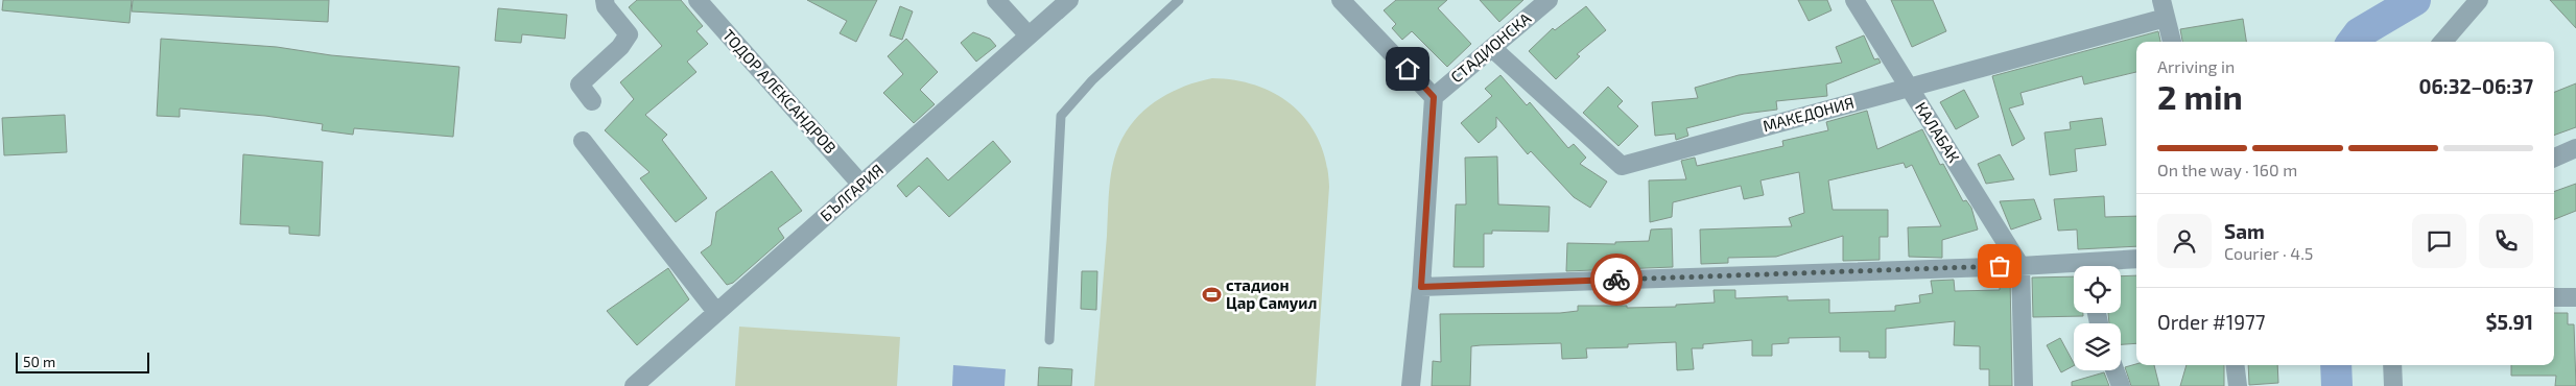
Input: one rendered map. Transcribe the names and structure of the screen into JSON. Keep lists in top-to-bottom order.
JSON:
{
  "streets": {
    "street": [
      "СТАДИОНСКА",
      "ТОДОР АЛЕКСАНДРОВ",
      "МАКЕДОНИЯ",
      "КАЛАБАК",
      "БЪЛГАРИЯ"
    ]
  },
  "crossings": [
    ["СТАДИОНСКА", "МАКЕДОНИЯ"],
    ["ТОДОР АЛЕКСАНДРОВ", "БЪЛГАРИЯ"],
    ["МАКЕДОНИЯ", "КАЛАБАК"]
  ],
  "places": {
    "sports": ["стадион Цар Самуил"]
  },
  "scale_bar": "50 m",
  "page": {
    "heading": ["2 min", "Arriving in", "06:32–06:37"],
    "panel": [
      "Sam",
      "Courier · 4.5",
      "Order #1977",
      "$5.91"
    ],
    "bar": "On the way · 160 m",
    "scale": "50 m"
  }
}
